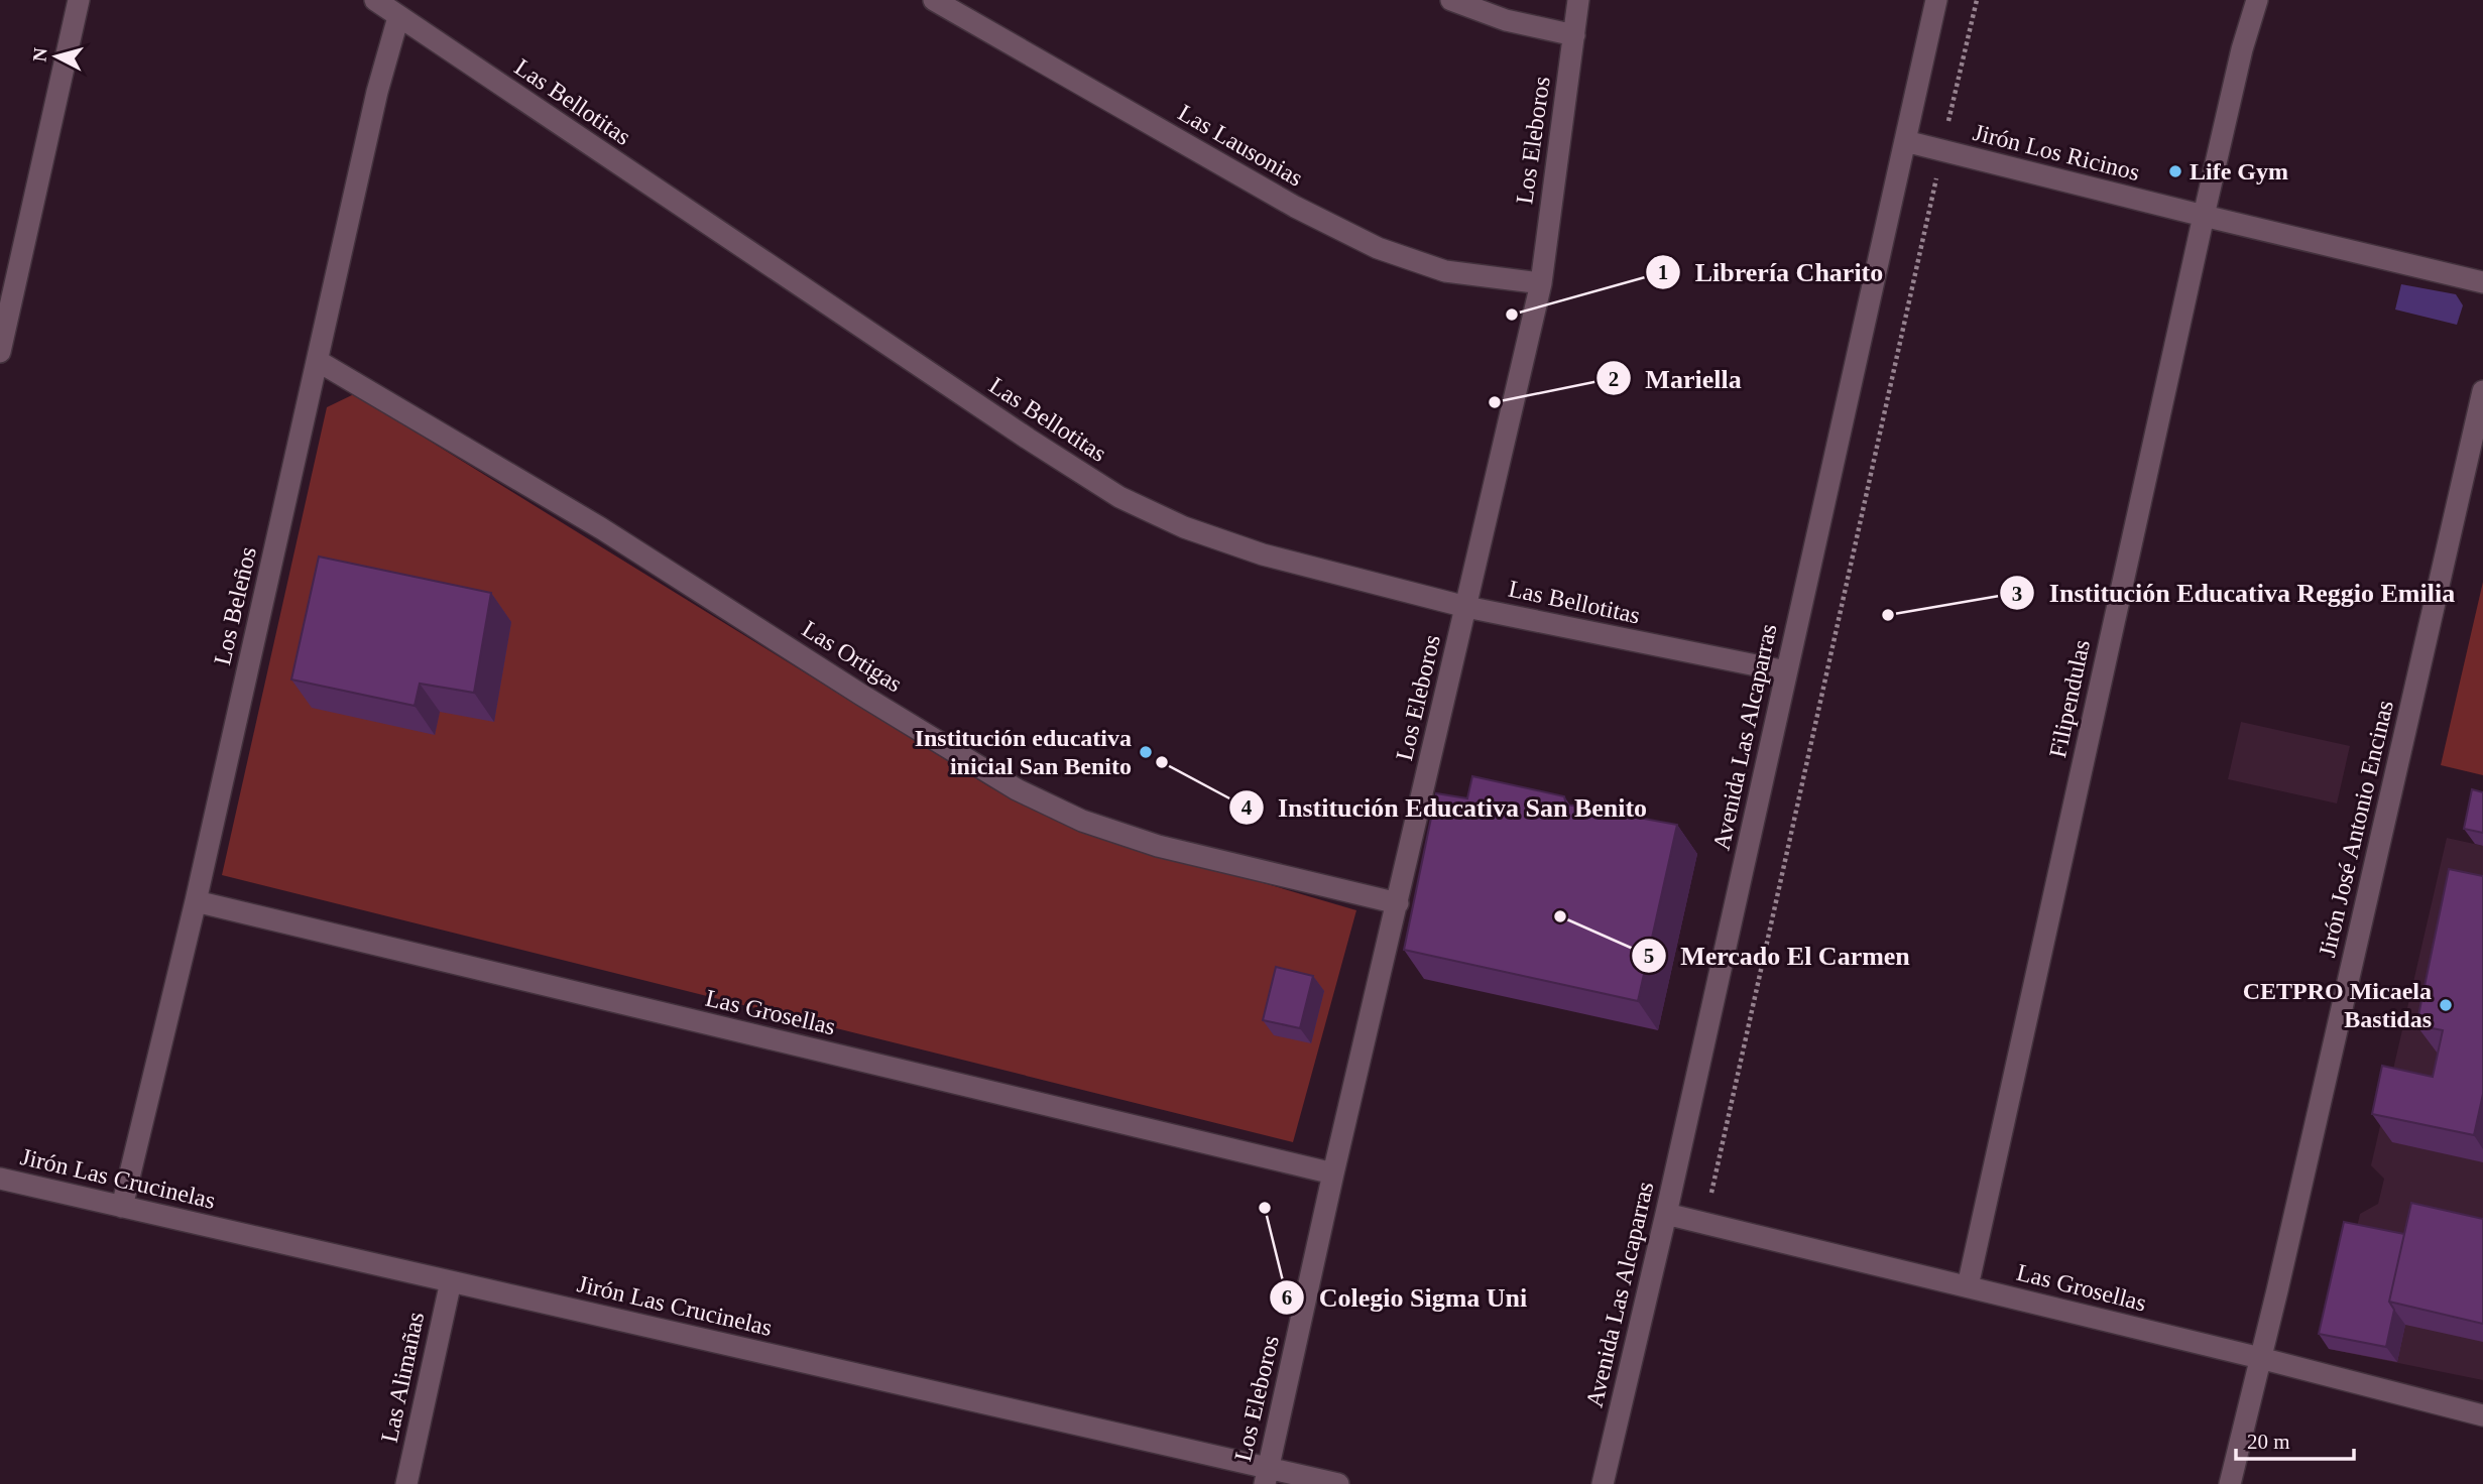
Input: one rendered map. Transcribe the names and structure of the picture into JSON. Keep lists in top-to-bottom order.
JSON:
{
  "streets": {
    "street": [
      "Las Bellotitas",
      "Los Eleboros",
      "Las Lausonias",
      "Jirón Los Ricinos",
      "Los Beleños",
      "Las Ortigas",
      "Filipendulas",
      "Avenida Las Alcaparras",
      "Jirón José Antonio Encinas",
      "Las Grosellas",
      "Jirón Las Crucinelas",
      "Las Alimañas"
    ]
  },
  "crossings": [
    ["Las Bellotitas", "Los Eleboros"],
    ["Las Bellotitas", "Los Beleños"],
    ["Las Bellotitas", "Avenida Las Alcaparras"],
    ["Los Eleboros", "Las Lausonias"],
    ["Los Eleboros", "Las Ortigas"],
    ["Los Eleboros", "Las Grosellas"],
    ["Los Eleboros", "Jirón Las Crucinelas"],
    ["Jirón Los Ricinos", "Filipendulas"],
    ["Jirón Los Ricinos", "Avenida Las Alcaparras"],
    ["Los Beleños", "Las Ortigas"],
    ["Los Beleños", "Las Grosellas"],
    ["Los Beleños", "Jirón Las Crucinelas"],
    ["Filipendulas", "Las Grosellas"],
    ["Avenida Las Alcaparras", "Las Grosellas"],
    ["Jirón José Antonio Encinas", "Las Grosellas"],
    ["Jirón Las Crucinelas", "Las Alimañas"]
  ],
  "places": [
    "Life Gym",
    "Librería Charito",
    "Mariella",
    "Institución Educativa Reggio Emilia",
    "Institución educativa inicial San Benito",
    "Institución Educativa San Benito",
    "Mercado El Carmen",
    "CETPRO Micaela Bastidas",
    "Colegio Sigma Uni"
  ],
  "scale_bar": "20 m",
  "north": "left"
}
